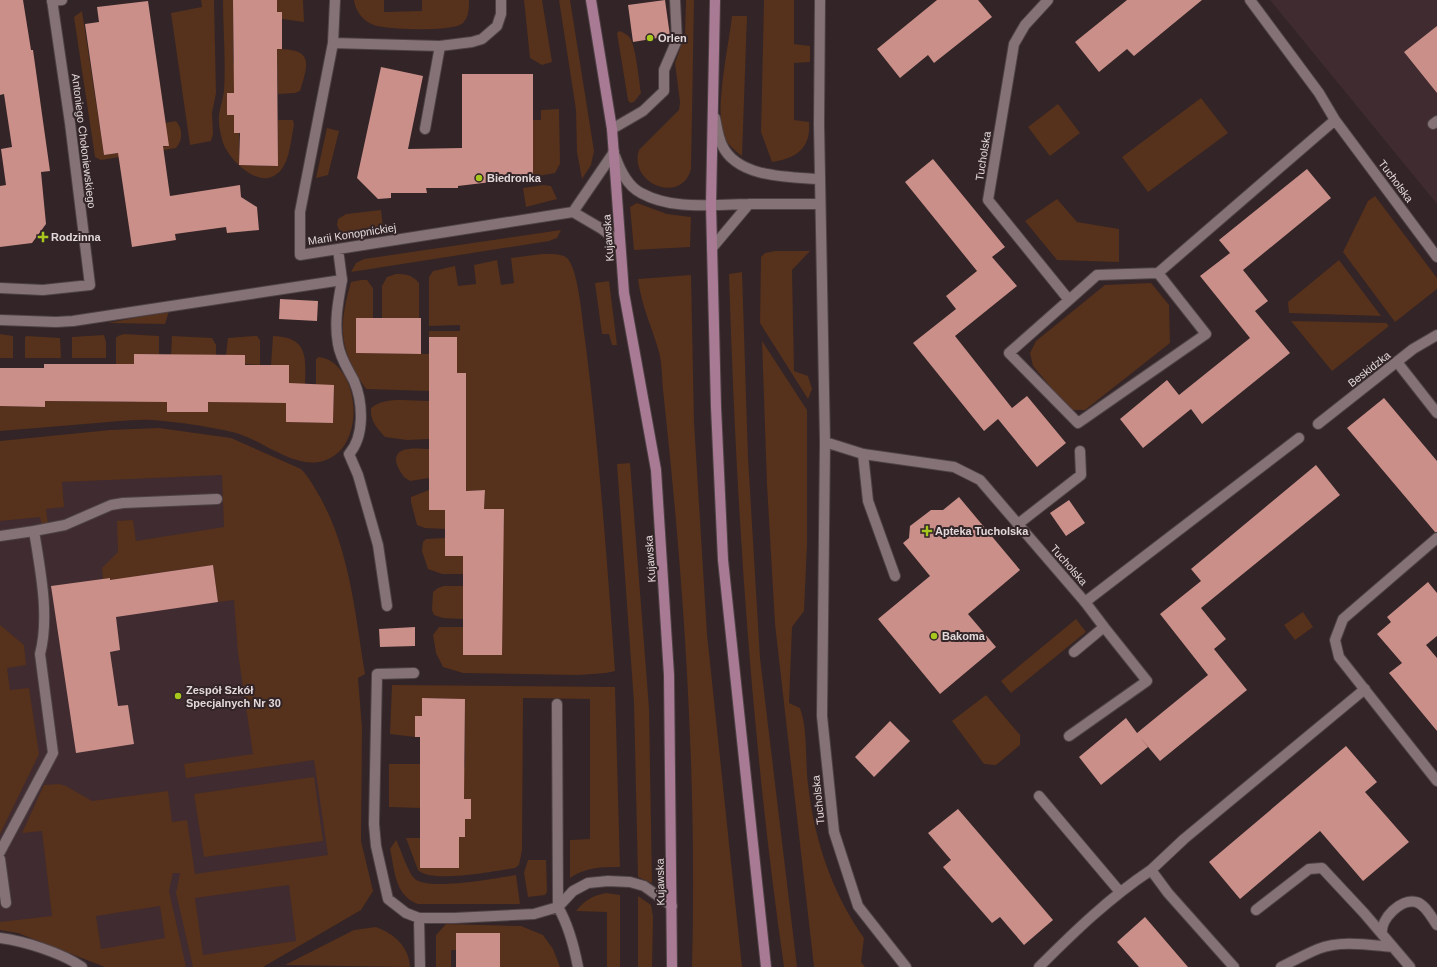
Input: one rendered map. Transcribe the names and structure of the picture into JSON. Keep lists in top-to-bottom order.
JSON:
{
  "streets": {
    "main road": ["Kujawska"],
    "street": [
      "Antoniego Chołoniewskiego",
      "Tucholska",
      "Marii Konopnickiej",
      "Beskidzka"
    ]
  },
  "places": {
    "other": [
      "Orlen",
      "Biedronka",
      "Bakoma",
      "Zespół Szkół Specjalnych Nr 30"
    ],
    "health": ["Rodzinna", "Apteka Tucholska"]
  }
}
